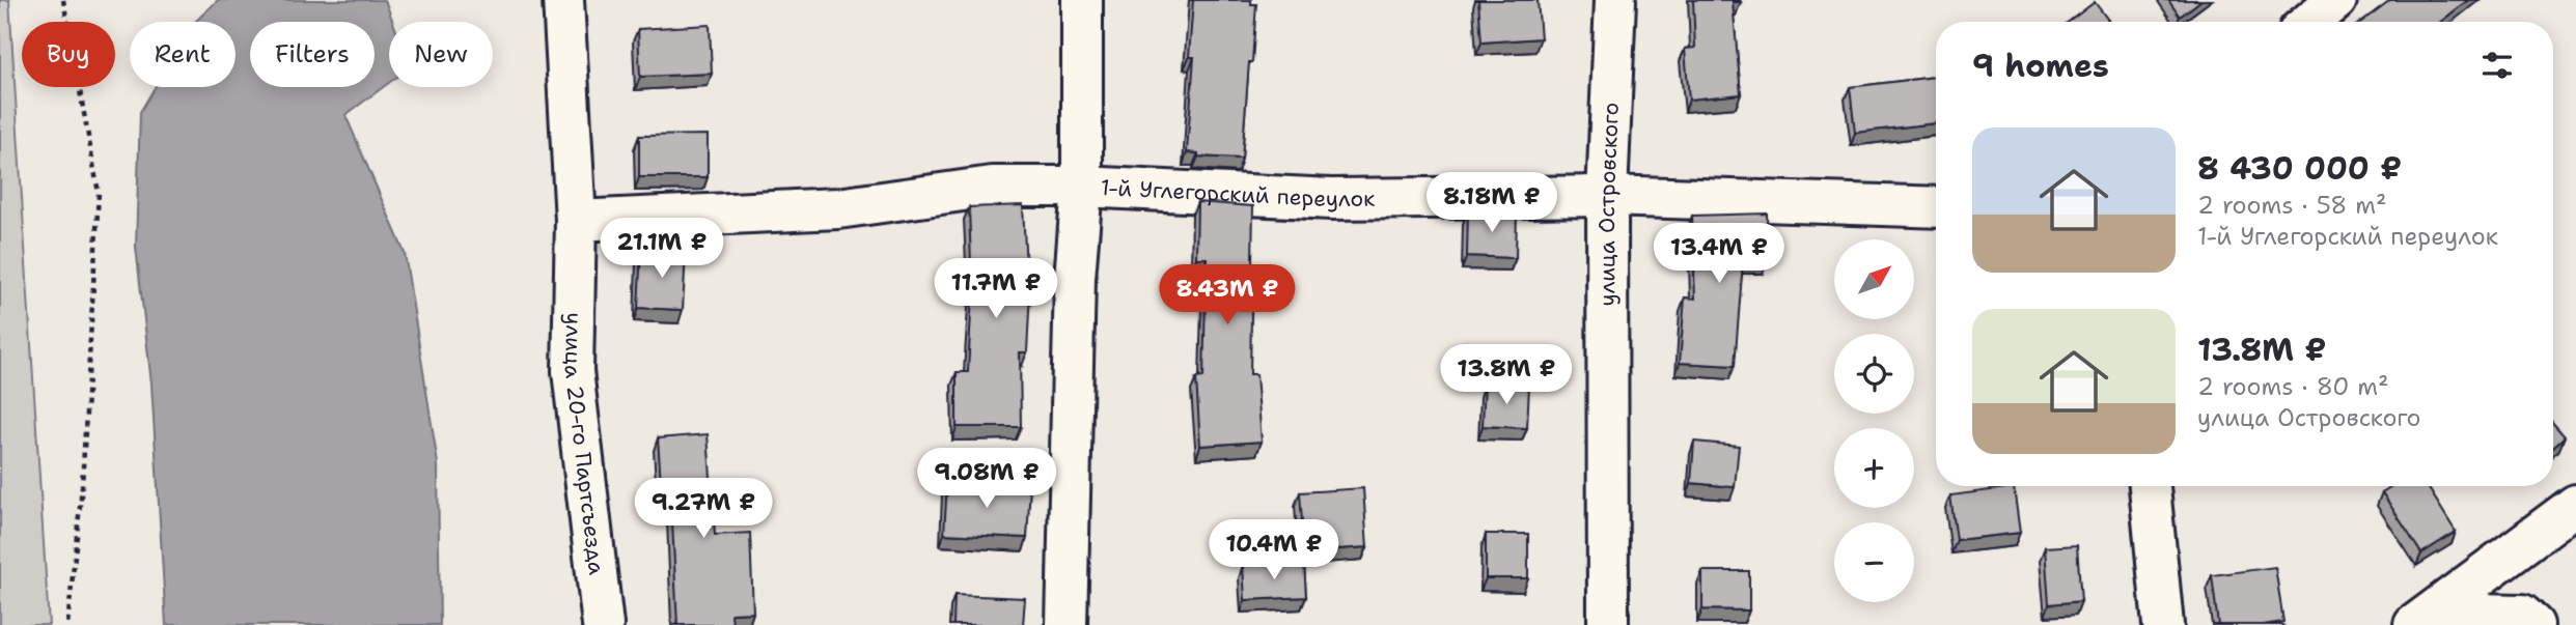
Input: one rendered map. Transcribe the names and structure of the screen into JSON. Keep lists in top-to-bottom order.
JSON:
{
  "streets": {
    "street": ["1-й Углегорский переулок", "улица Островского", "улица 20-го Партсъезда"]
  },
  "crossings": [
    ["1-й Углегорский переулок", "улица Островского"],
    ["1-й Углегорский переулок", "улица 20-го Партсъезда"]
  ],
  "north": "top right",
  "page": {
    "chip": [
      "Buy",
      "Rent",
      "Filters",
      "New"
    ],
    "heading": "9 homes",
    "list": [
      {
        "name": "8 430 000 ₽",
        "note": "2 rooms · 58 m² · 1-й Углегорский переулок"
      },
      {
        "name": "13.8M ₽",
        "note": "2 rooms · 80 m² · улица Островского"
      }
    ],
    "price": [
      "8.18M ₽",
      "21.1M ₽",
      "13.4M ₽",
      "11.7M ₽",
      "8.43M ₽",
      "13.8M ₽",
      "9.08M ₽",
      "9.27M ₽",
      "10.4M ₽"
    ],
    "map_buttons": ["+", "−"]
  }
}
